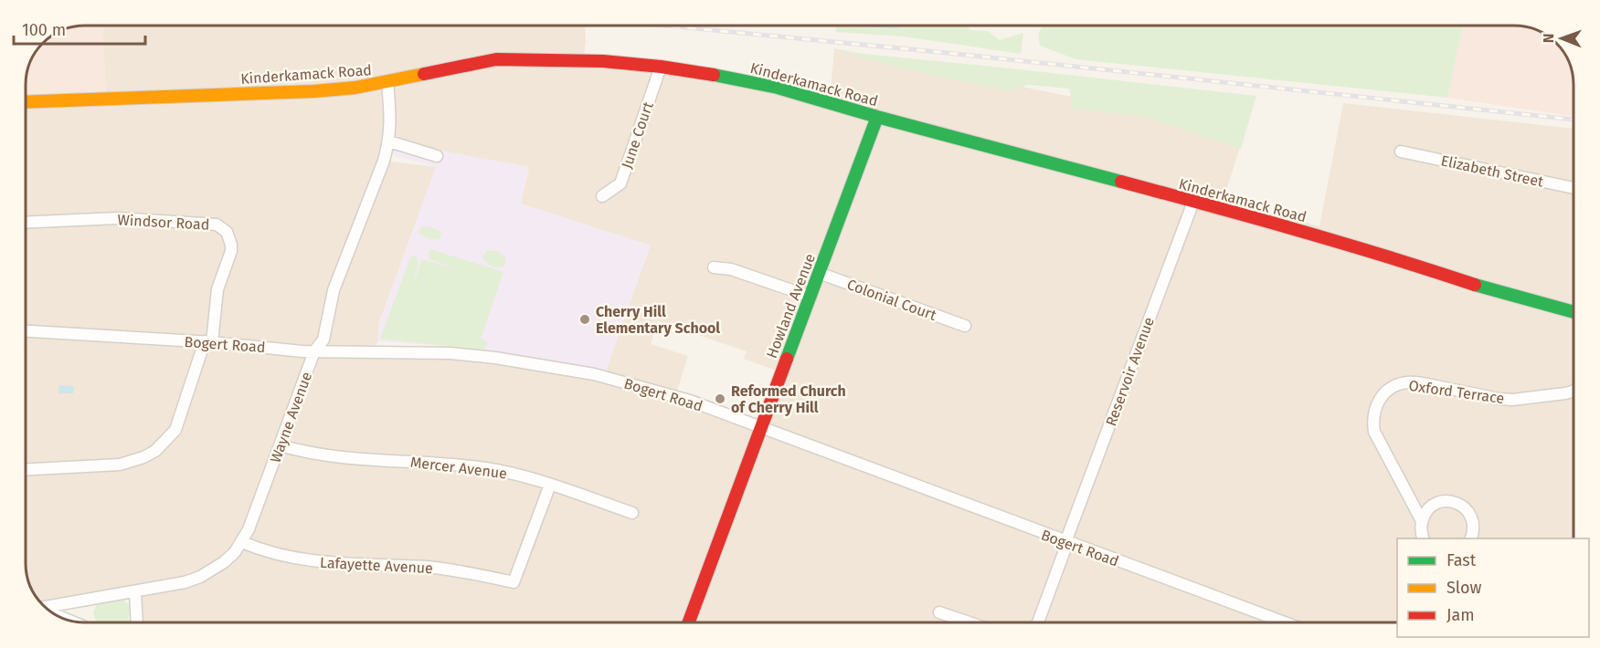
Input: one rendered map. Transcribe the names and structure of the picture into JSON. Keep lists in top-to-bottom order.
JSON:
{
  "streets": {
    "main road": ["Kinderkamack Road", "Howland Avenue"],
    "street": [
      "June Court",
      "Elizabeth Street",
      "Windsor Road",
      "Colonial Court",
      "Bogert Road",
      "Reservoir Avenue",
      "Oxford Terrace",
      "Wayne Avenue",
      "Mercer Avenue",
      "Lafayette Avenue"
    ]
  },
  "crossings": [
    ["Kinderkamack Road", "June Court"],
    ["Kinderkamack Road", "Howland Avenue"],
    ["Kinderkamack Road", "Reservoir Avenue"],
    ["Kinderkamack Road", "Wayne Avenue"],
    ["Windsor Road", "Bogert Road"],
    ["Colonial Court", "Howland Avenue"],
    ["Howland Avenue", "Bogert Road"],
    ["Bogert Road", "Reservoir Avenue"],
    ["Bogert Road", "Wayne Avenue"],
    ["Wayne Avenue", "Mercer Avenue"],
    ["Wayne Avenue", "Lafayette Avenue"],
    ["Mercer Avenue", "Lafayette Avenue"]
  ],
  "places": ["Cherry Hill Elementary School", "Reformed Church of Cherry Hill"],
  "legend": ["Fast", "Slow", "Jam"],
  "scale_bar": "100 m",
  "north": "left"
}
